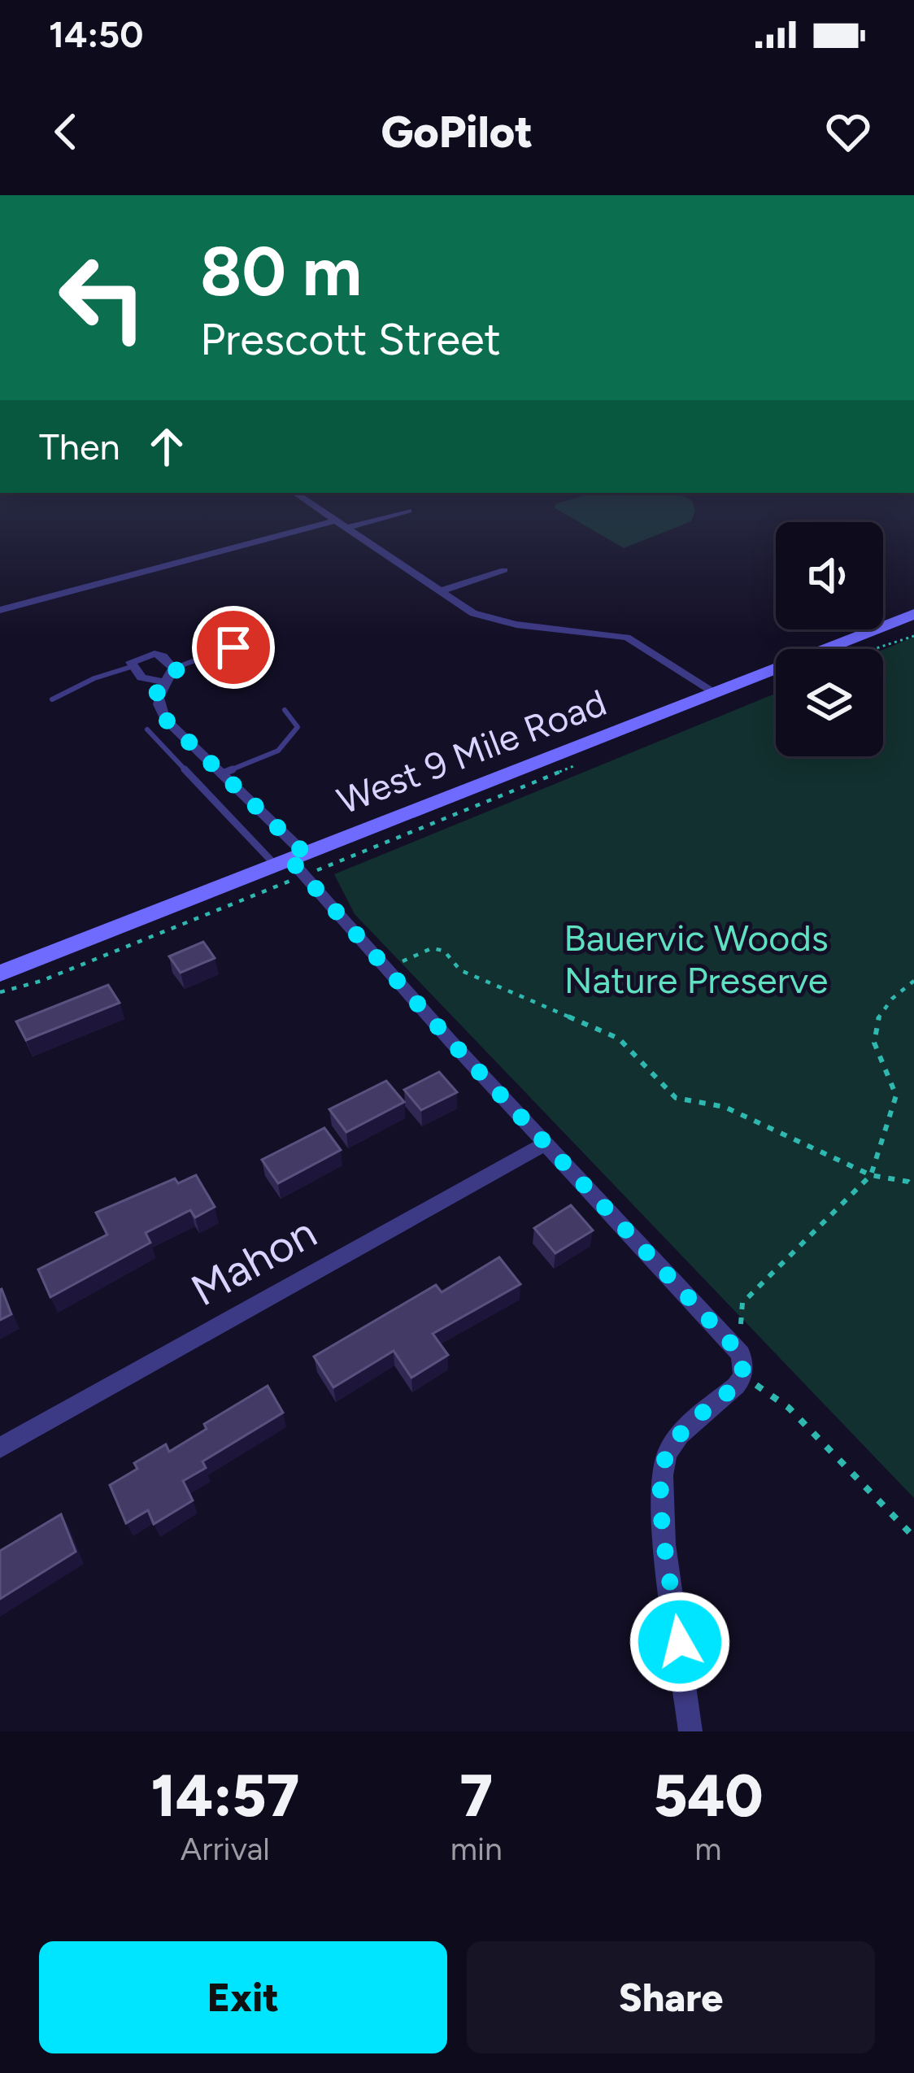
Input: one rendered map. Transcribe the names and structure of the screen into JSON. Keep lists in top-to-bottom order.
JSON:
{
  "streets": {
    "main road": ["West 9 Mile Road"],
    "street": ["Mahon"]
  },
  "parks": ["Bauervic Woods Nature Preserve"],
  "page": {
    "status": "14:50",
    "header": "GoPilot",
    "turn": ["80 m", "Prescott Street"],
    "then": "Then",
    "eta": [
      "14:57",
      "Arrival",
      "7",
      "min",
      "540",
      "m"
    ],
    "buttons": ["Exit", "Share"]
  }
}
